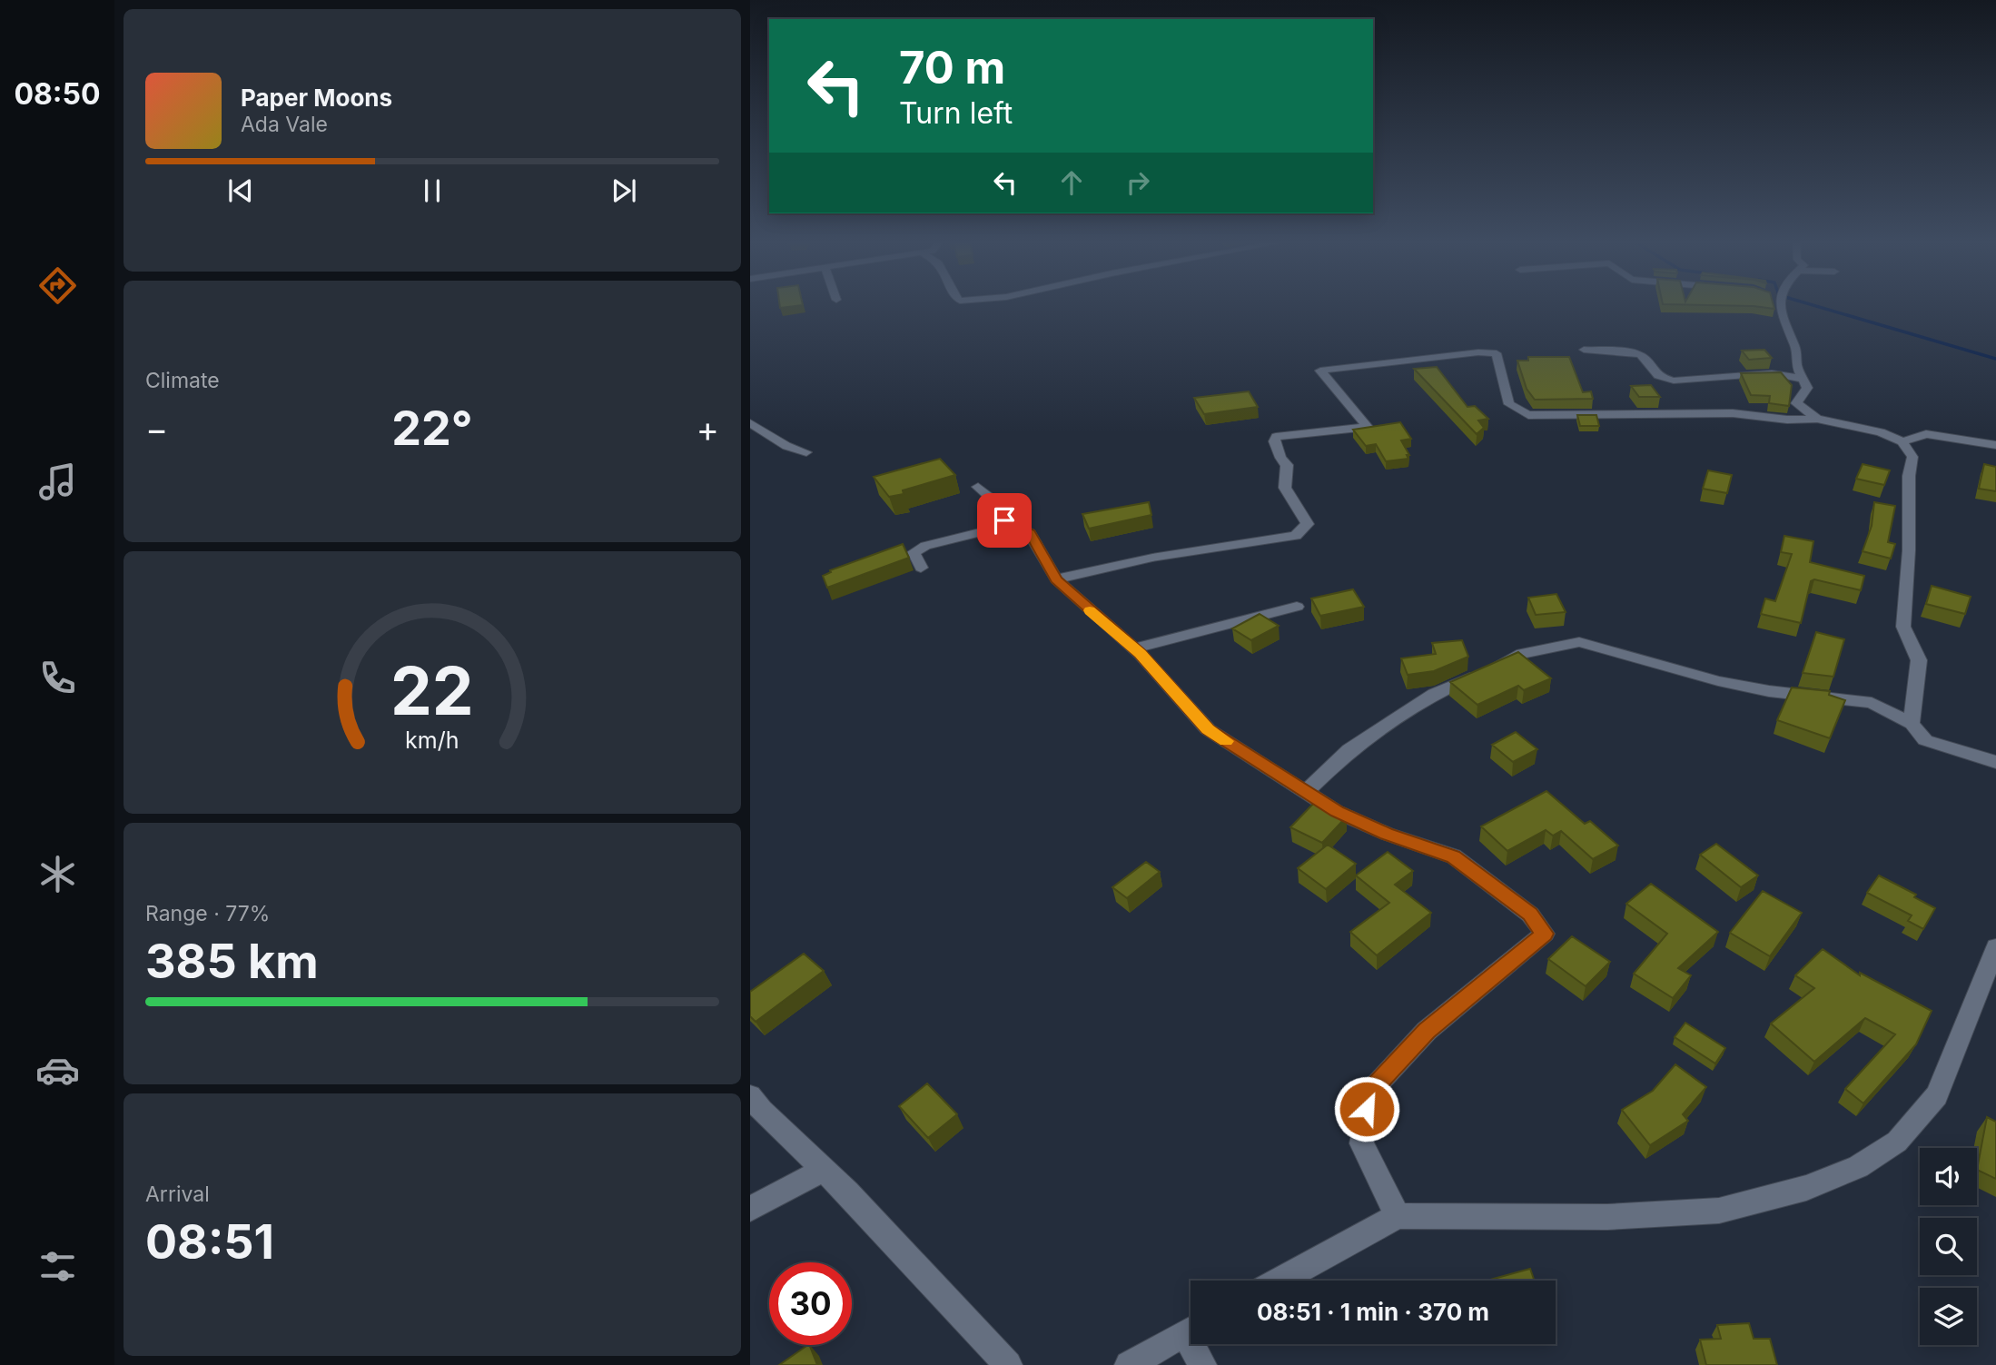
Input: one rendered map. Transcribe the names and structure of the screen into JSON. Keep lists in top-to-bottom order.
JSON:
{
  "page": {
    "tabs": "08:50",
    "turn": ["70 m", "Turn left"],
    "song": ["Paper Moons", "Ada Vale"],
    "tile": [
      "Climate",
      ["Range · 77%", "385 km"],
      ["Arrival", "08:51"]
    ],
    "heat": ["−", "22°", "+"],
    "limit": "30",
    "trip": "08:51 · 1 min · 370 m",
    "gauge": ["22", "km/h"]
  }
}
